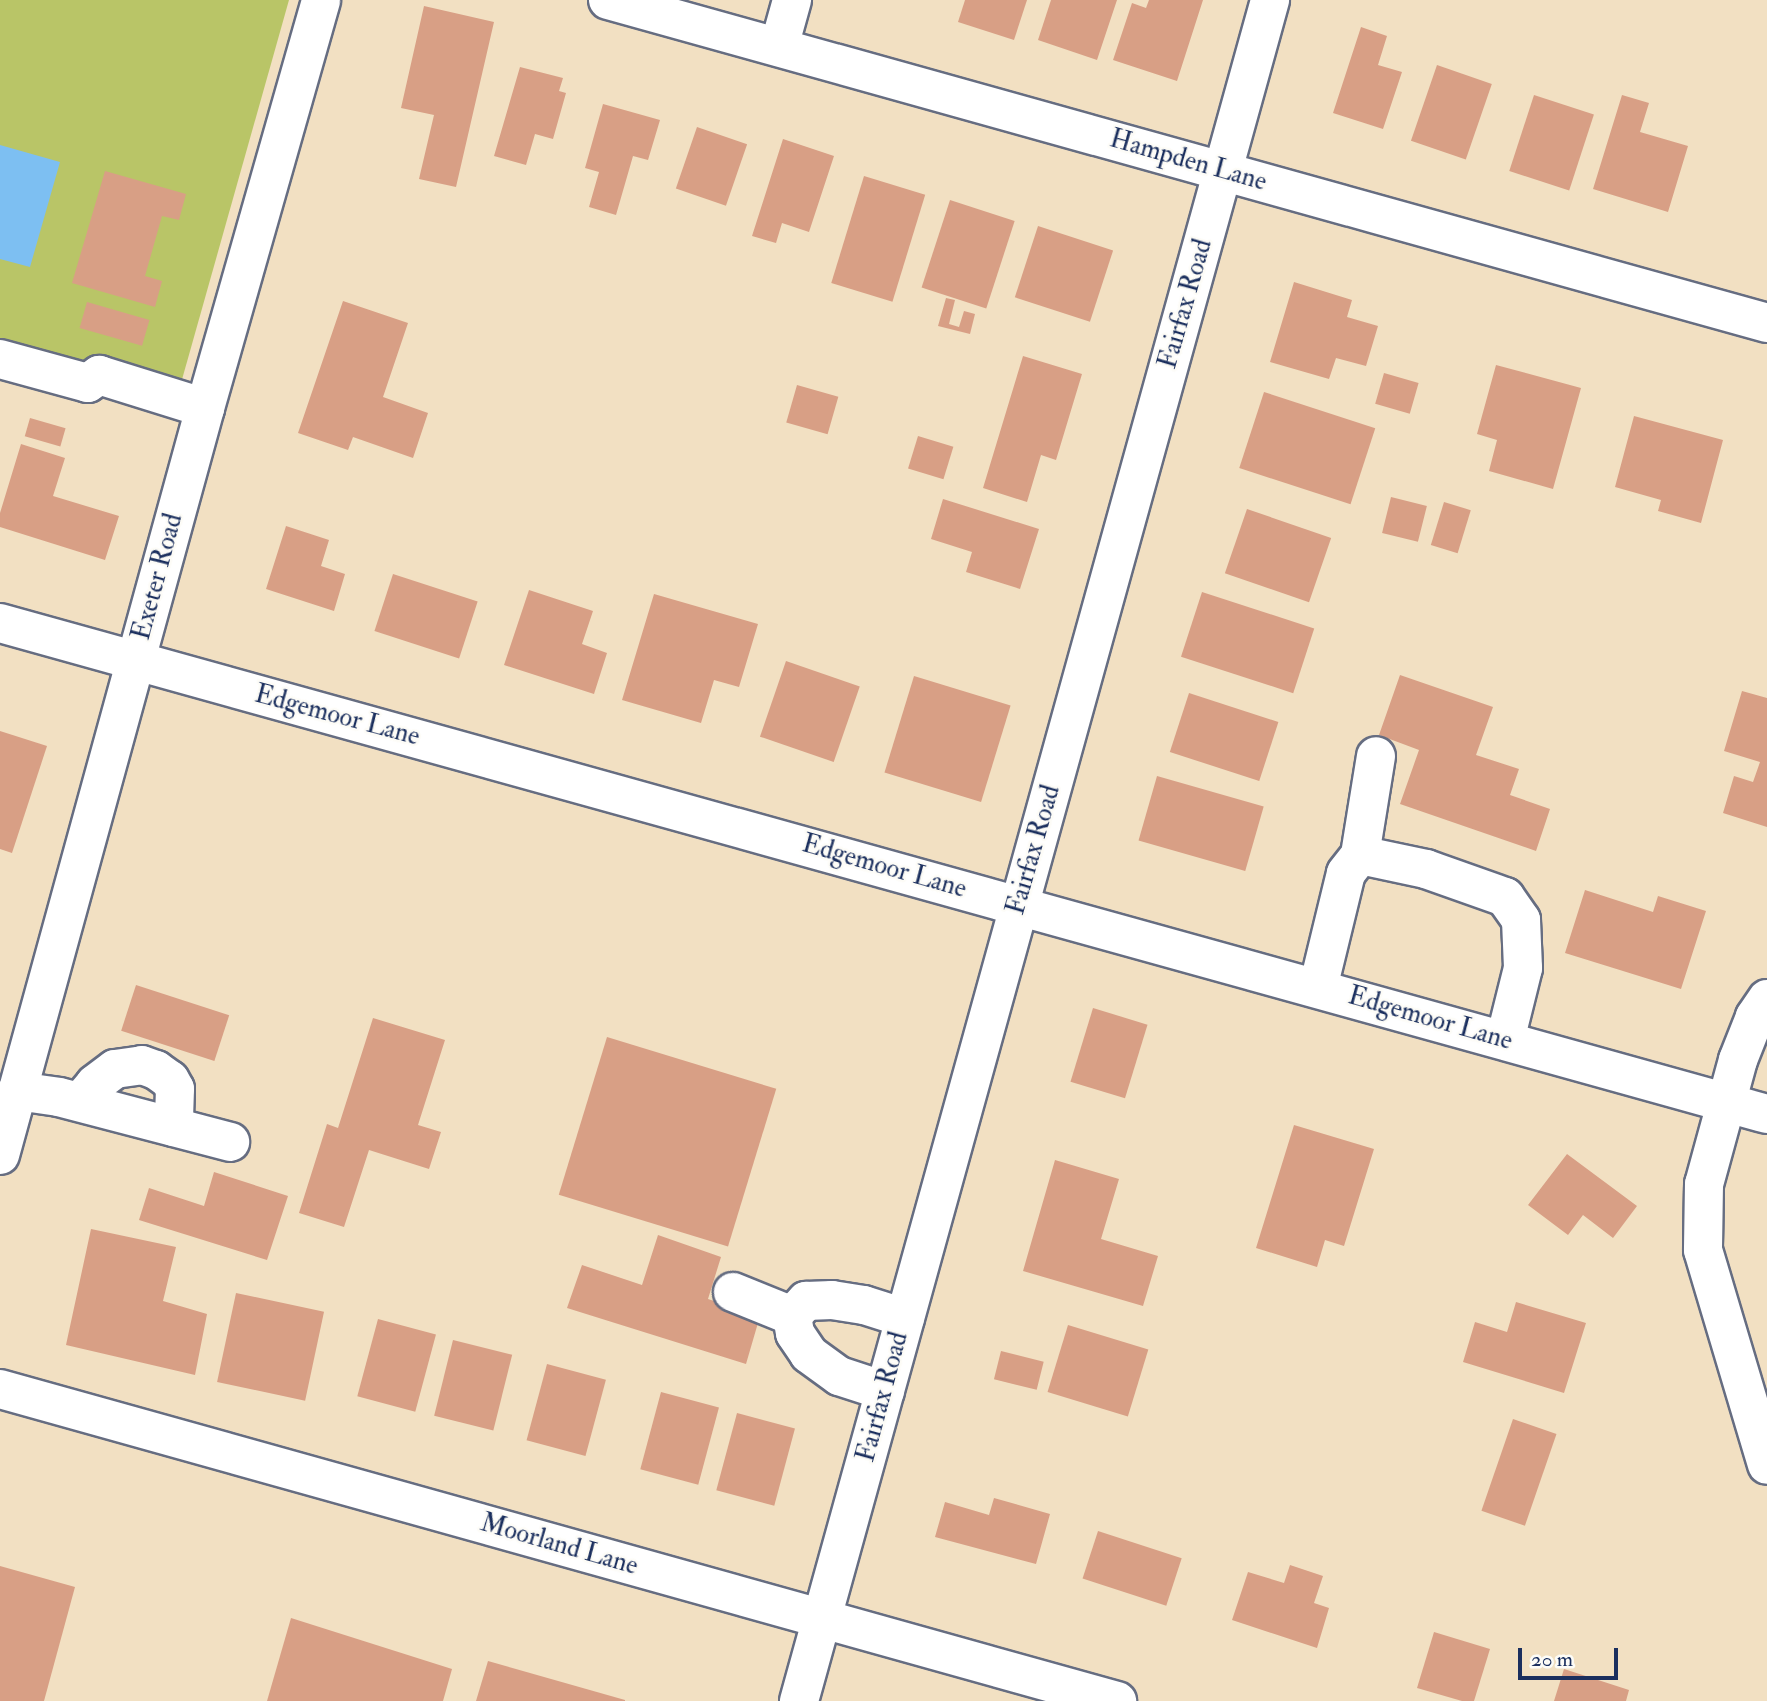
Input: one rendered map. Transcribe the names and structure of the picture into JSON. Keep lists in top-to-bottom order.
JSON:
{
  "streets": {
    "street": [
      "Hampden Lane",
      "Fairfax Road",
      "Exeter Road",
      "Edgemoor Lane",
      "Moorland Lane"
    ]
  },
  "crossings": [
    ["Hampden Lane", "Fairfax Road"],
    ["Fairfax Road", "Edgemoor Lane"],
    ["Fairfax Road", "Moorland Lane"],
    ["Exeter Road", "Edgemoor Lane"]
  ],
  "scale_bar": "20 m"
}
